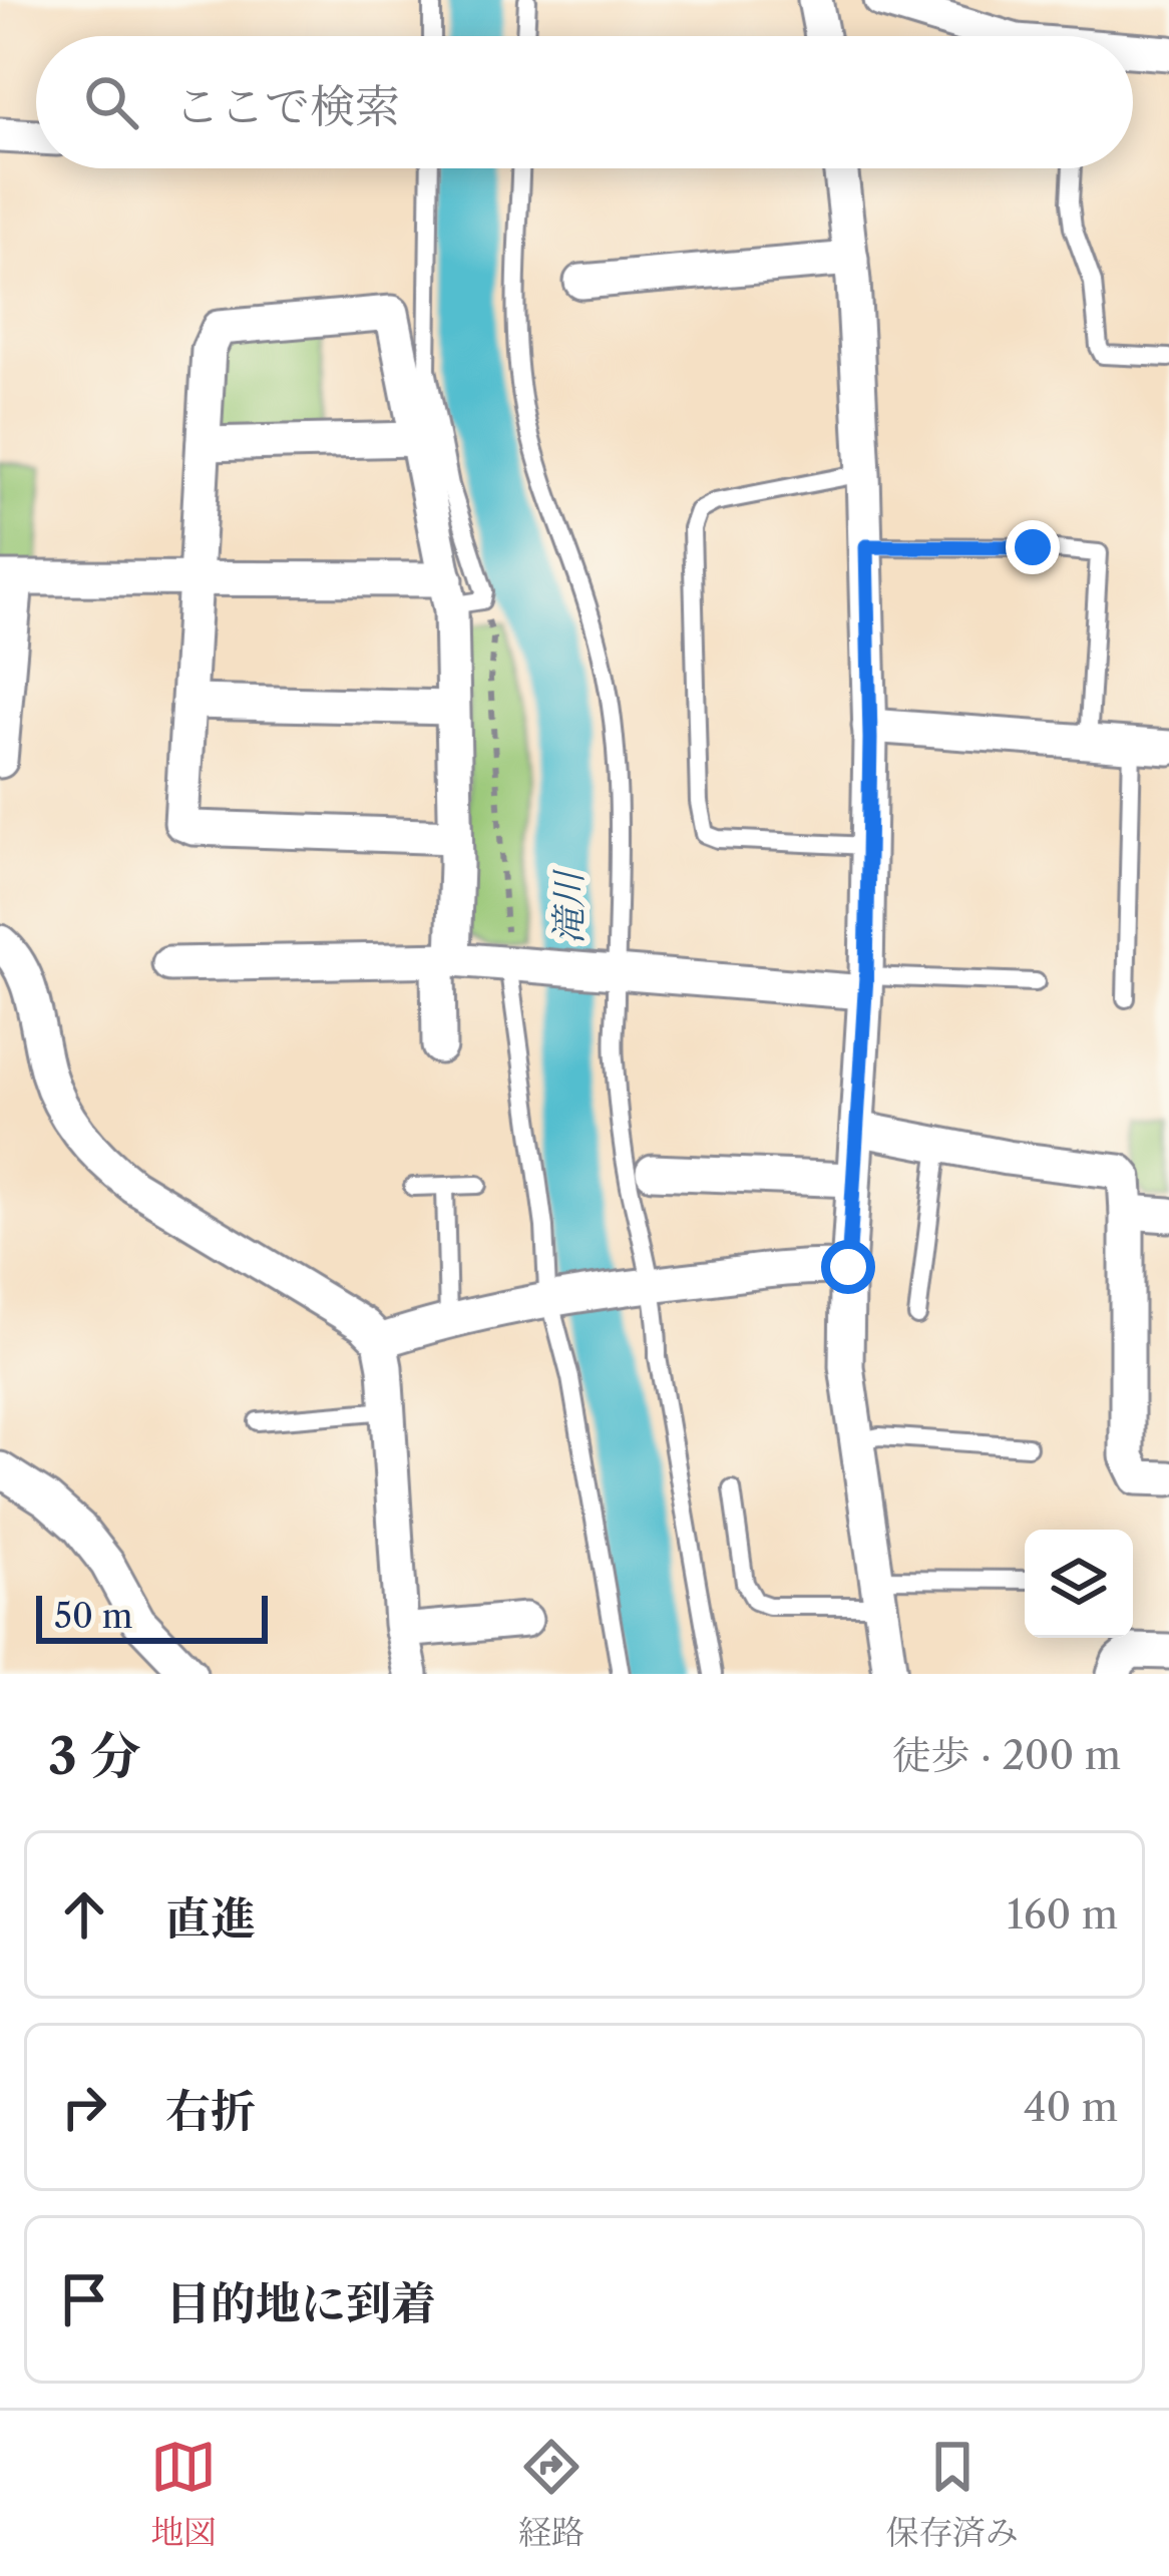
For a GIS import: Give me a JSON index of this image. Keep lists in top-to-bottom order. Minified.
{"water":["滝川"],"scale_bar":"50 m","page":{"search":"ここで検索","scale":"50 m","heading":["3 分","徒歩 · 200 m"],"list":[["直進","160 m"],["右折","40 m"],"目的地に到着"],"nav":["地図","経路","保存済み"]}}
